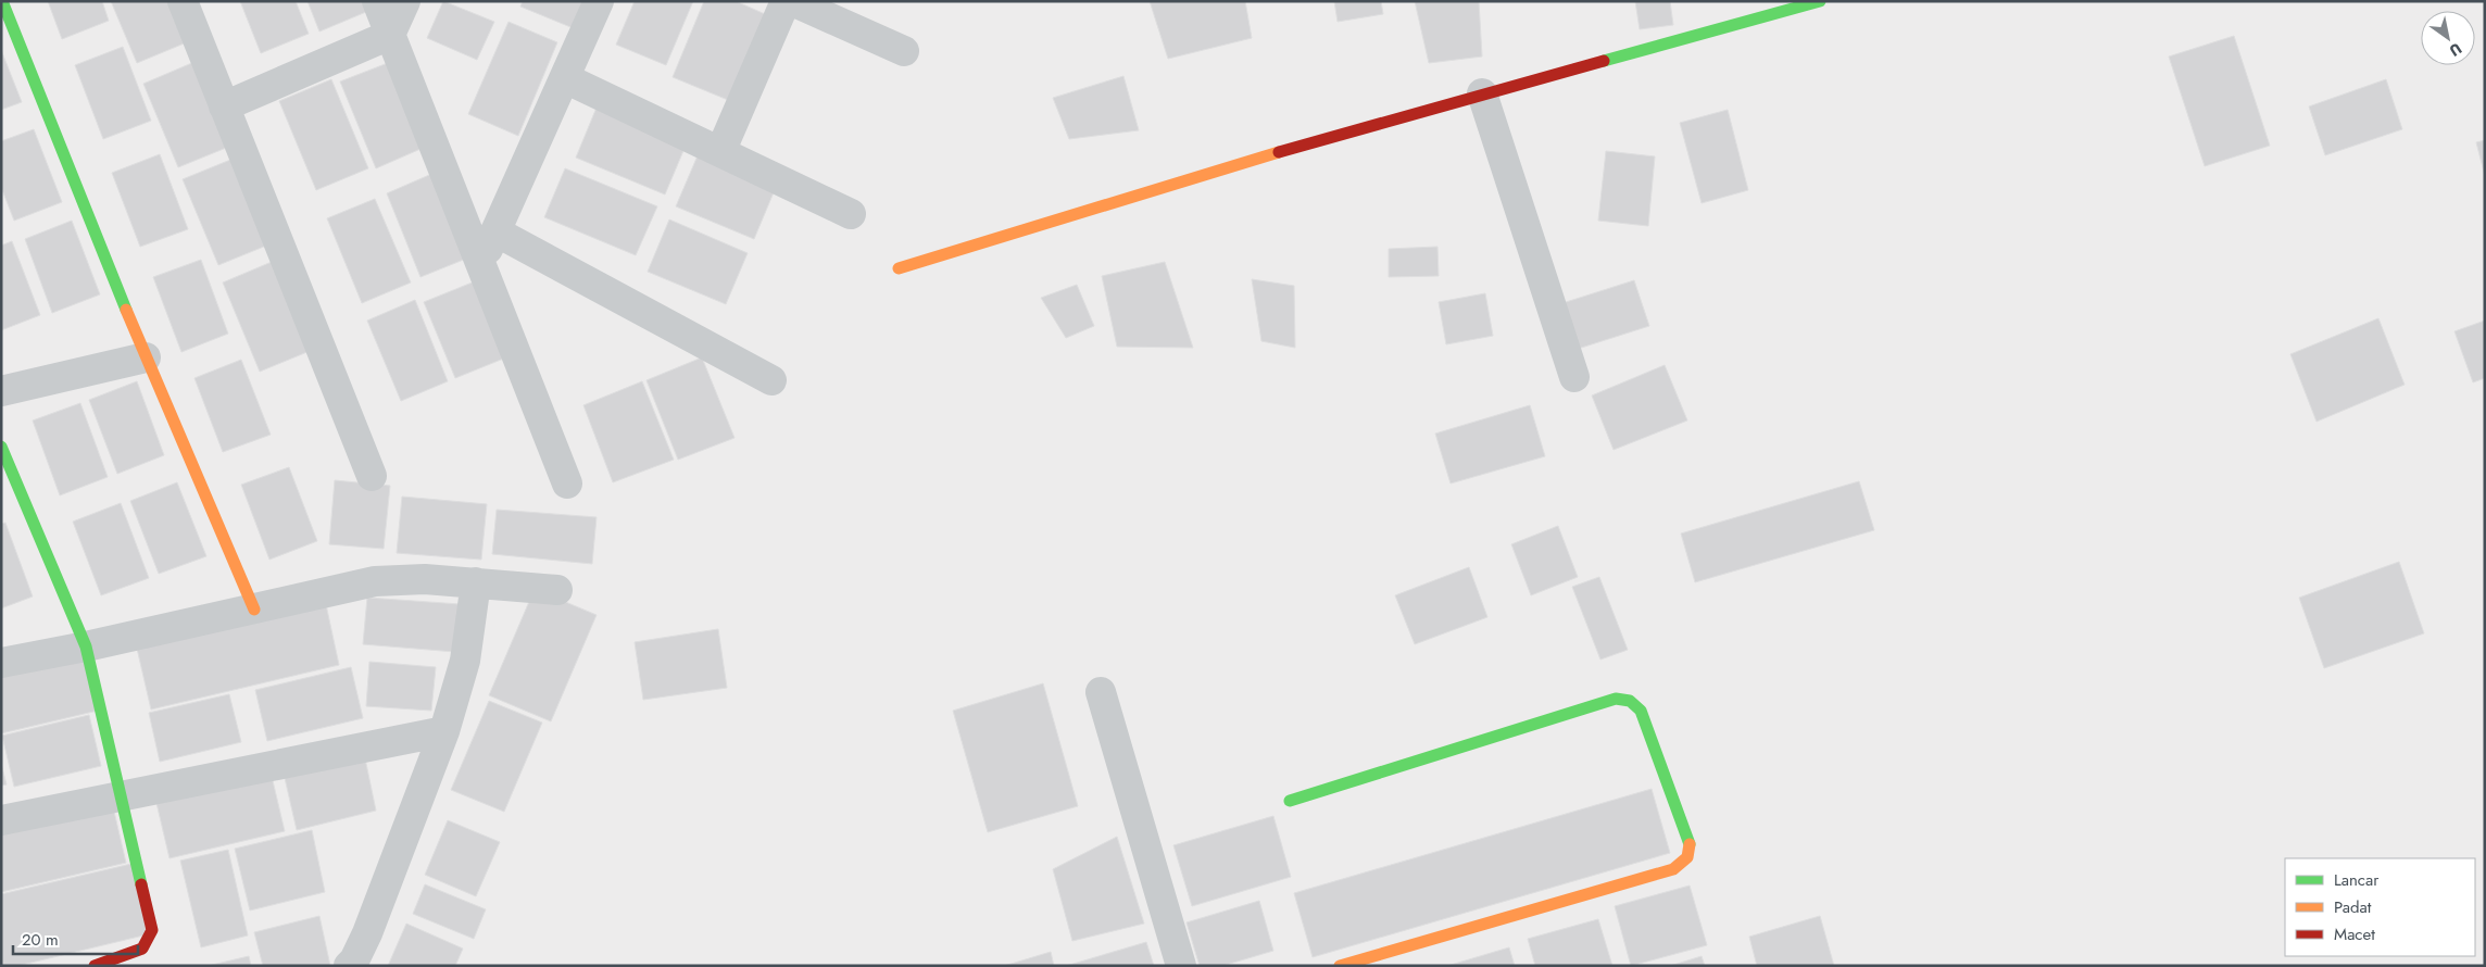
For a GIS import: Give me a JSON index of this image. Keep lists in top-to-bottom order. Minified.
{"legend":["Lancar","Padat","Macet"],"scale_bar":"20 m","north":"bottom right"}
